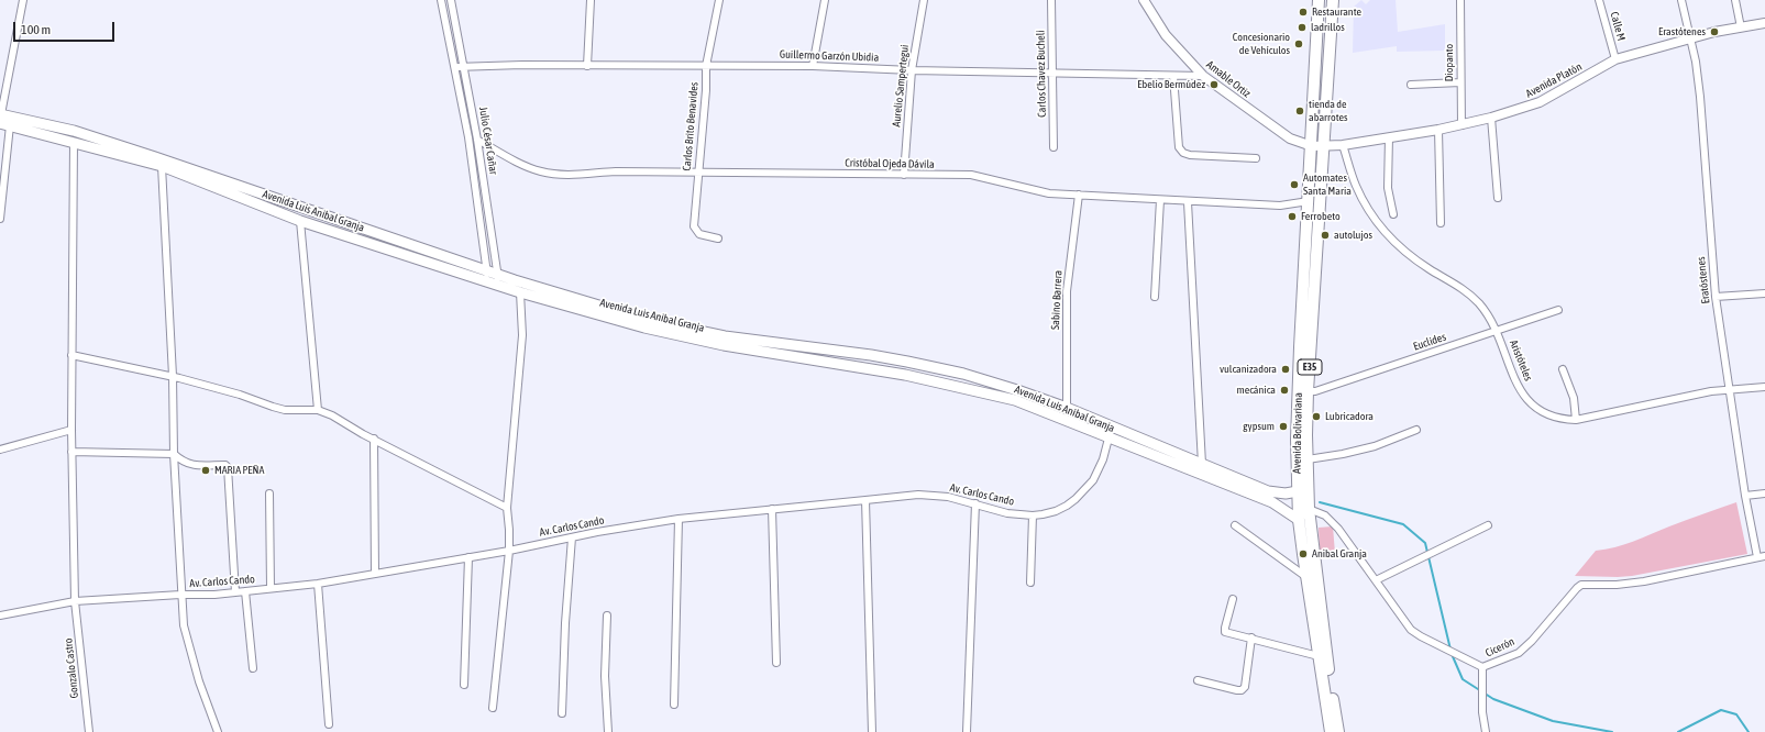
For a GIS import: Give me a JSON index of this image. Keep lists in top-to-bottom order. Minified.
{"streets":{"highway":["E35","Avenida Bolivariana"],"main road":["Avenida Luis Anibal Granja"],"street":["Calle M","Guillermo Garzón Ubidia","Diopanto","Carlos Chavez Bucheli","Amable Ortiz","Avenida Platón","Aurelio Sampertegui","Carlos Brito Benavides","Julio César Cañar","Cristóbal Ojeda Dávila","Eratóstenes","Sabino Barrera","Euclides","Aristóteles","Av. Carlos Cando","Cicerón","Gonzalo Castro"]},"crossings":[["Calle M","Avenida Platón"],["Guillermo Garzón Ubidia","Carlos Chavez Bucheli"],["Guillermo Garzón Ubidia","Amable Ortiz"],["Guillermo Garzón Ubidia","Aurelio Sampertegui"],["Guillermo Garzón Ubidia","Carlos Brito Benavides"],["Guillermo Garzón Ubidia","Julio César Cañar"],["Diopanto","Avenida Platón"],["Amable Ortiz","Avenida Platón"],["Amable Ortiz","Avenida Bolivariana"],["Avenida Platón","Eratóstenes"],["Avenida Platón","Aristóteles"],["Avenida Platón","Avenida Bolivariana"],["Aurelio Sampertegui","Cristóbal Ojeda Dávila"],["Carlos Brito Benavides","Cristóbal Ojeda Dávila"],["Julio César Cañar","Cristóbal Ojeda Dávila"],["Julio César Cañar","Avenida Luis Anibal Granja"],["Cristóbal Ojeda Dávila","Sabino Barrera"],["Cristóbal Ojeda Dávila","Avenida Bolivariana"],["Avenida Luis Anibal Granja","Sabino Barrera"],["Avenida Luis Anibal Granja","Avenida Bolivariana"],["Avenida Luis Anibal Granja","Av. Carlos Cando"],["Avenida Luis Anibal Granja","Gonzalo Castro"],["Eratóstenes","Aristóteles"],["Eratóstenes","Cicerón"],["Euclides","Aristóteles"],["Euclides","Avenida Bolivariana"],["Avenida Bolivariana","Cicerón"],["Av. Carlos Cando","Gonzalo Castro"]],"places":["Restaurante","ladrillos","Erastótenes","Concesionario de Vehículos","Ebelio Bermúdez","tienda de abarrotes","Automates Santa Maria","Ferrobeto","autolujos","vulcanizadora","mecánica","Lubricadora","gypsum","MARIA PEÑA","Anibal Granja"],"scale_bar":"100 m"}
